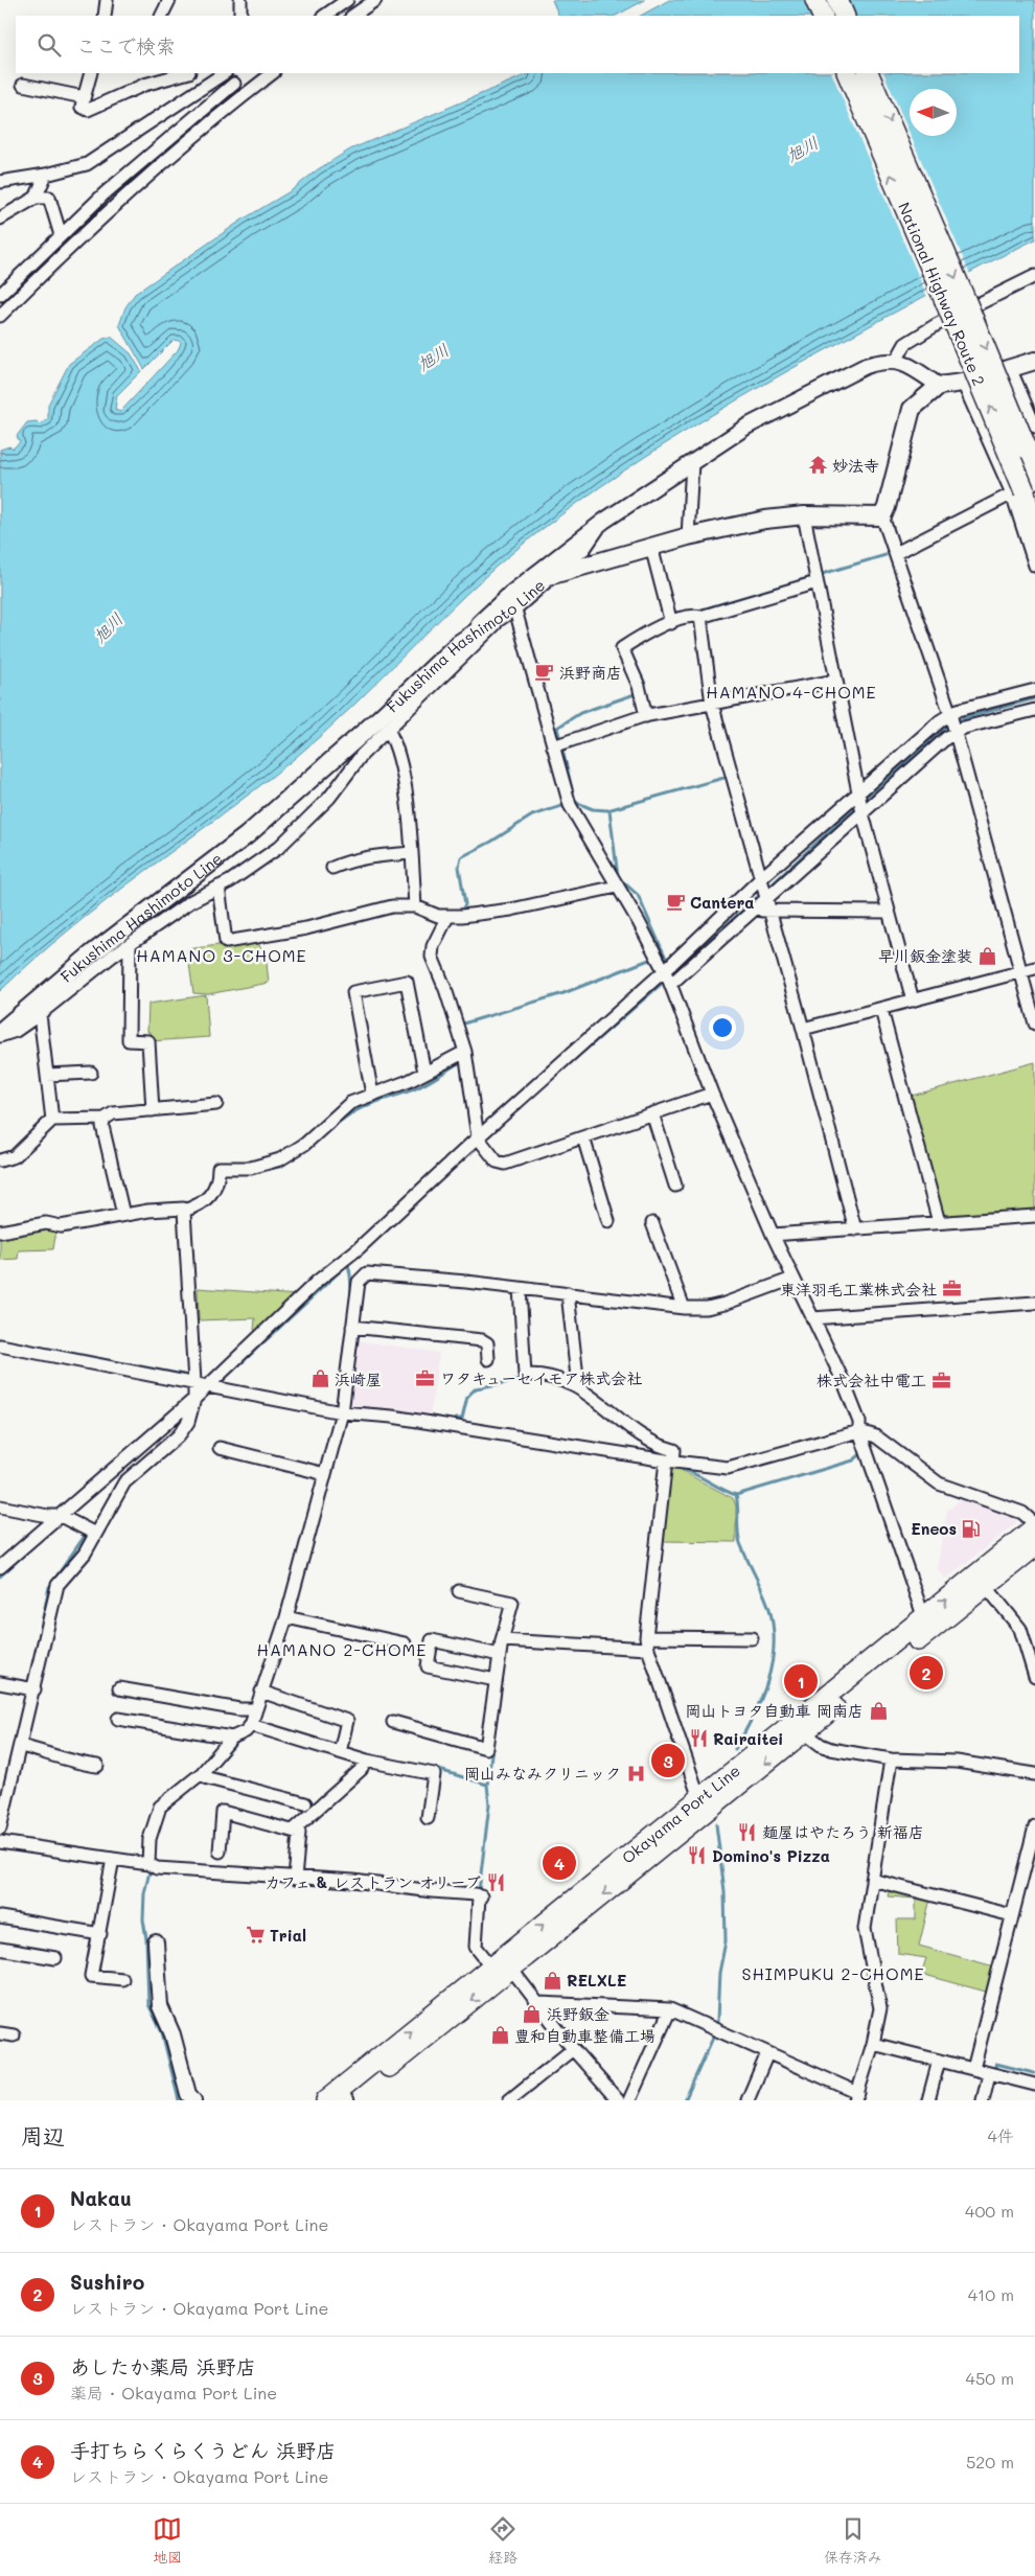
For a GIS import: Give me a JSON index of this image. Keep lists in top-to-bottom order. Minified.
{"streets":{"main road":["National Highway Route 2","Fukushima Hashimoto Line","Okayama Port Line"]},"districts":["HAMANO 4-CHOME","HAMANO 3-CHOME","HAMANO 2-CHOME","SHIMPUKU 2-CHOME"],"water":["旭川"],"places":{"temple":["妙法寺"],"cafe":["浜野商店","Cantera"],"shop":["早川鈑金塗装","浜崎屋","岡山トヨタ自動車 岡南店","RELXLE","浜野鈑金","豊和自動車整備工場"],"office":["東洋羽毛工業株式会社","ワタキューセイモア株式会社","株式会社中電工"],"fuel station":["Eneos"],"restaurant":["Rairaitei","麺屋はやたろう 新福店","Domino's Pizza","カフェ & レストラン オリーブ"],"hospital":["岡山みなみクリニック"],"supermarket":["Trial"]},"north":"left","page":{"search":"ここで検索","pins":["2","1","3","4"],"heading":["周辺","4件"],"list":[{"mark":"1","name":"Nakau","note":"レストラン · Okayama Port Line","value":"400 m"},{"mark":"2","name":"Sushiro","note":"レストラン · Okayama Port Line","value":"410 m"},{"mark":"3","name":"あしたか薬局 浜野店","note":"薬局 · Okayama Port Line","value":"450 m"},{"mark":"4","name":"手打ちらくらくうどん 浜野店","note":"レストラン · Okayama Port Line","value":"520 m"}],"nav":["地図","経路","保存済み"]}}
